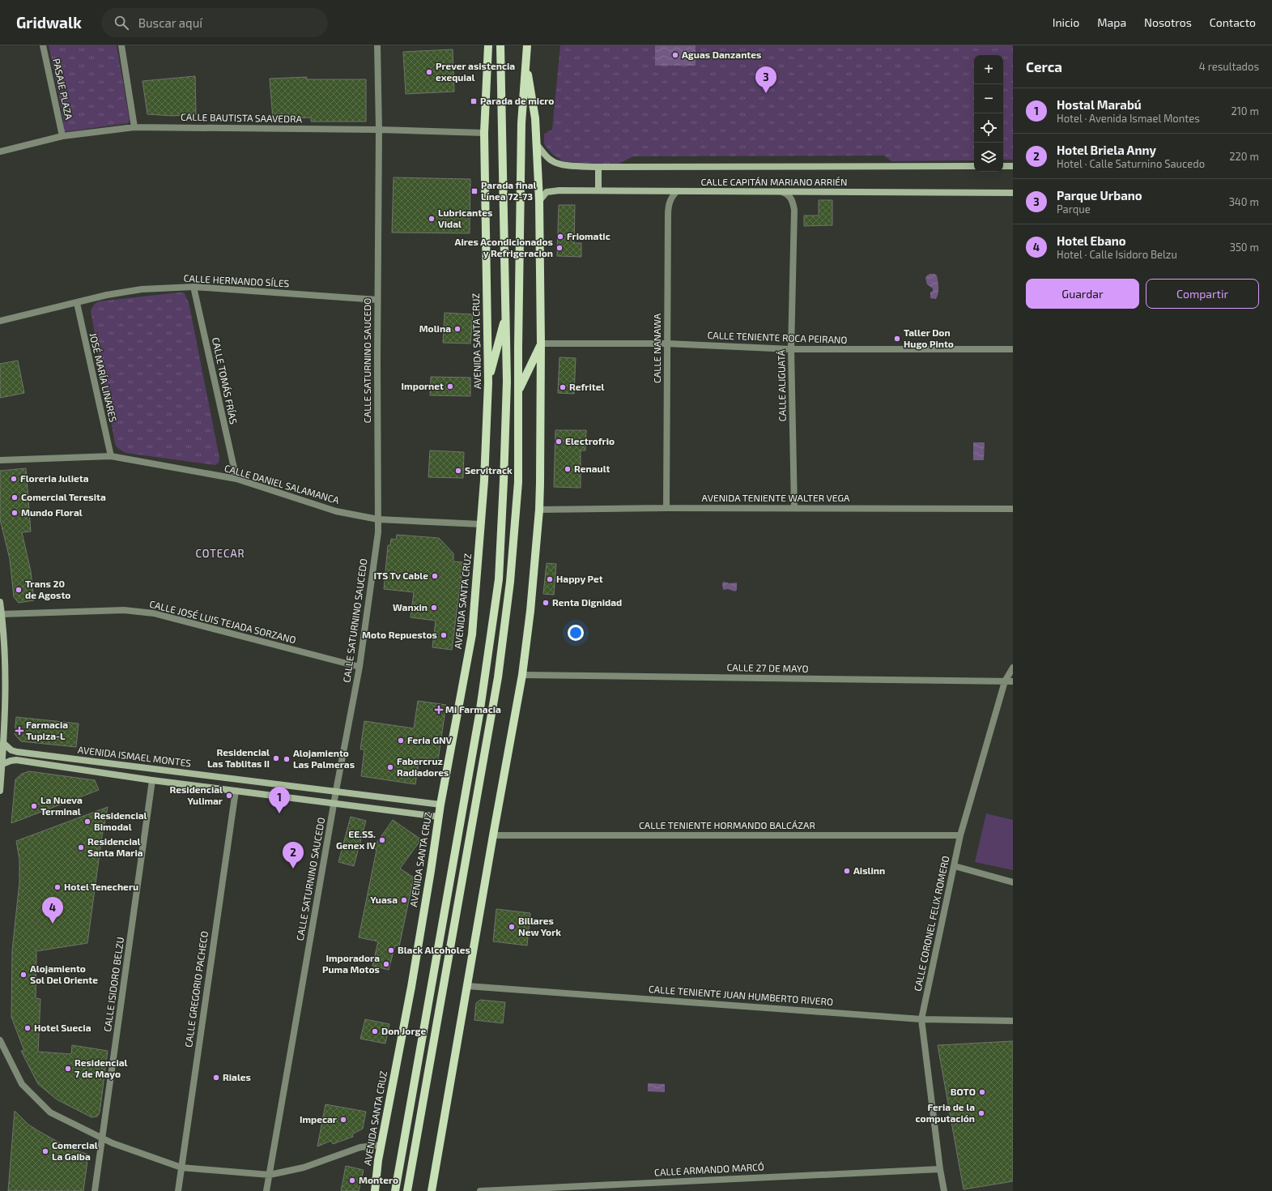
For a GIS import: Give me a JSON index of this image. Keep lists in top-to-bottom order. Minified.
{"streets":{"main road":["AVENIDA SANTA CRUZ"],"street":["PASAJE PLAZA","CALLE BAUTISTA SAAVEDRA","CALLE CAPITÁN MARIANO ARRIÉN","CALLE HERNANDO SÍLES","CALLE TENIENTE ROCA PEIRANO","CALLE NANAWA","CALLE SATURNINO SAUCEDO","JOSÉ MARÍA LINARES","CALLE TOMÁS FRÍAS","CALLE ALIGUATÁ","CALLE DANIEL SALAMANCA","AVENIDA TENIENTE WALTER VEGA","CALLE JOSÉ LUIS TEJADA SORZANO","CALLE 27 DE MAYO","AVENIDA ISMAEL MONTES","CALLE TENIENTE HORMANDO BALCÁZAR","CALLE CORONEL FELIX ROMERO","CALLE ISIDORO BELZU","CALLE GREGORIO PACHECO","CALLE TENIENTE JUAN HUMBERTO RIVERO","CALLE ARMANDO MARCÓ"]},"crossings":[["PASAJE PLAZA","CALLE BAUTISTA SAAVEDRA"],["CALLE BAUTISTA SAAVEDRA","AVENIDA SANTA CRUZ"],["CALLE BAUTISTA SAAVEDRA","CALLE SATURNINO SAUCEDO"],["CALLE CAPITÁN MARIANO ARRIÉN","CALLE NANAWA"],["CALLE CAPITÁN MARIANO ARRIÉN","CALLE ALIGUATÁ"],["CALLE HERNANDO SÍLES","CALLE SATURNINO SAUCEDO"],["CALLE HERNANDO SÍLES","JOSÉ MARÍA LINARES"],["CALLE HERNANDO SÍLES","CALLE TOMÁS FRÍAS"],["CALLE TENIENTE ROCA PEIRANO","CALLE NANAWA"],["CALLE TENIENTE ROCA PEIRANO","CALLE ALIGUATÁ"],["AVENIDA SANTA CRUZ","CALLE DANIEL SALAMANCA"],["AVENIDA SANTA CRUZ","AVENIDA ISMAEL MONTES"],["CALLE NANAWA","AVENIDA TENIENTE WALTER VEGA"],["CALLE SATURNINO SAUCEDO","CALLE DANIEL SALAMANCA"],["CALLE SATURNINO SAUCEDO","CALLE JOSÉ LUIS TEJADA SORZANO"],["CALLE SATURNINO SAUCEDO","AVENIDA ISMAEL MONTES"],["JOSÉ MARÍA LINARES","CALLE DANIEL SALAMANCA"],["CALLE TOMÁS FRÍAS","CALLE DANIEL SALAMANCA"],["CALLE ALIGUATÁ","AVENIDA TENIENTE WALTER VEGA"],["CALLE 27 DE MAYO","CALLE CORONEL FELIX ROMERO"],["AVENIDA ISMAEL MONTES","CALLE ISIDORO BELZU"],["AVENIDA ISMAEL MONTES","CALLE GREGORIO PACHECO"],["CALLE TENIENTE HORMANDO BALCÁZAR","CALLE CORONEL FELIX ROMERO"],["CALLE CORONEL FELIX ROMERO","CALLE TENIENTE JUAN HUMBERTO RIVERO"],["CALLE CORONEL FELIX ROMERO","CALLE ARMANDO MARCÓ"]],"districts":["COTECAR"],"places":{"other":["Aguas Danzantes","Prever asistencia exequial","Lubricantes Vidal","Friomatic","Aires Acondicionados y Refrigeracion","Molina","Taller Don Hugo Pinto","Impornet","Refritel","Electrofrio","Renault","Servitrack","Floreria Julieta","Comercial Teresita","Mundo Floral","ITS Tv Cable","Happy Pet","Trans 20 de Agosto","Renta Dignidad","Wanxin","Moto Repuestos","Feria GNV","Residencial Las Tablitas II","Alojamiento Las Palmeras","Fabercruz Radiadores","Residencial Yulimar","La Nueva Terminal","Residencial Bimodal","EE.SS. Genex IV","Residencial Santa Maria","Aislinn","Hotel Tenecheru","Yuasa","Billares New York","Black Alcoholes","Imporadora Puma Motos","Alojamiento Sol Del Oriente","Hotel Suecia","Don Jorge","Residencial 7 de Mayo","Riales","BOTO","Feria de la computación","Impecar","Comercial La Gaiba","Montero"],"transit":["Parada de micro","Parada final Línea 72-73"],"health":["Mi Farmacia","Farmacia Tupiza-L"]},"page":{"header":"Gridwalk","search":"Buscar aquí","nav":["Inicio","Mapa","Nosotros","Contacto"],"heading":["Cerca","4 resultados"],"map_buttons":["+","−"],"pins":["3","1","2","4"],"list":[{"mark":"1","name":"Hostal Marabú","note":"Hotel · Avenida Ismael Montes","value":"210 m"},{"mark":"2","name":"Hotel Briela Anny","note":"Hotel · Calle Saturnino Saucedo","value":"220 m"},{"mark":"3","name":"Parque Urbano","note":"Parque","value":"340 m"},{"mark":"4","name":"Hotel Ebano","note":"Hotel · Calle Isidoro Belzu","value":"350 m"}],"buttons":["Guardar","Compartir"]}}
